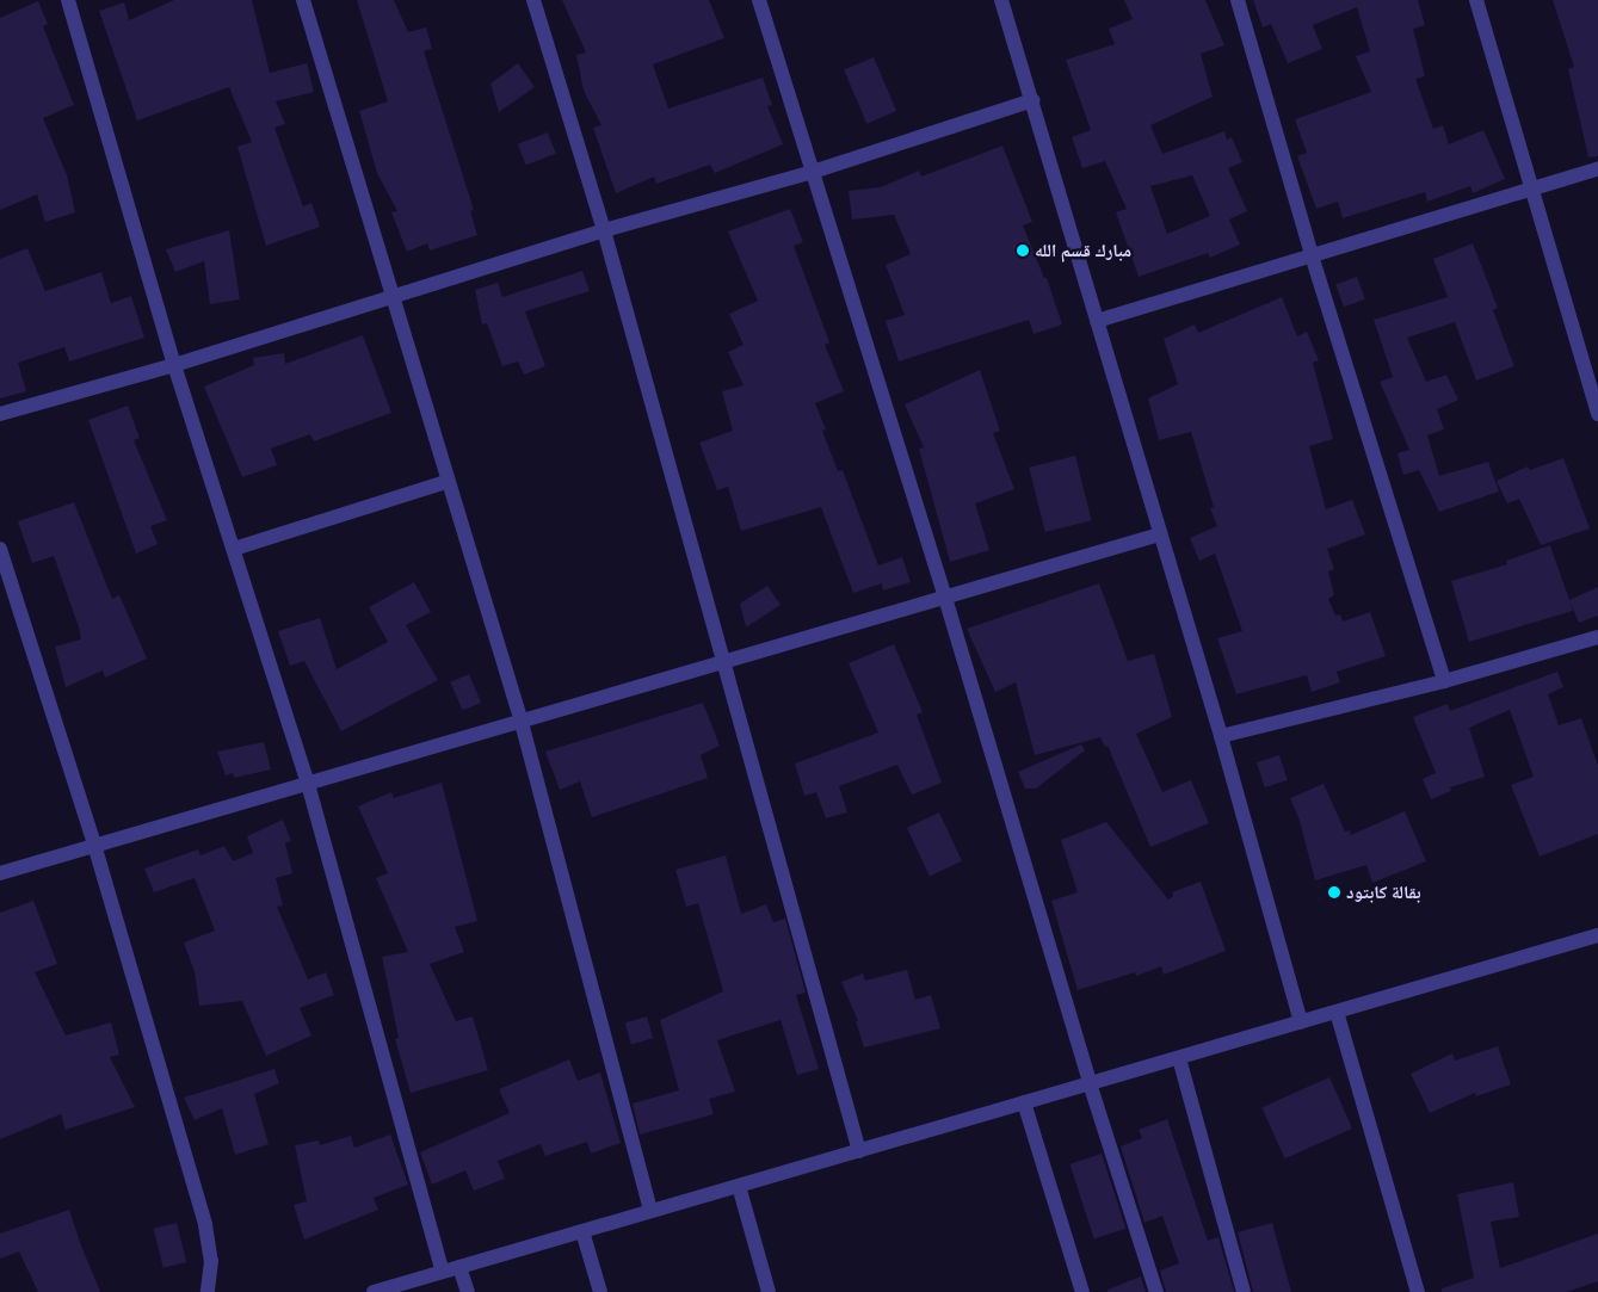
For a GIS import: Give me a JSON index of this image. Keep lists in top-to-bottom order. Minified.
{"places":["مبارك قسم الله","بقالة كابتود"]}
